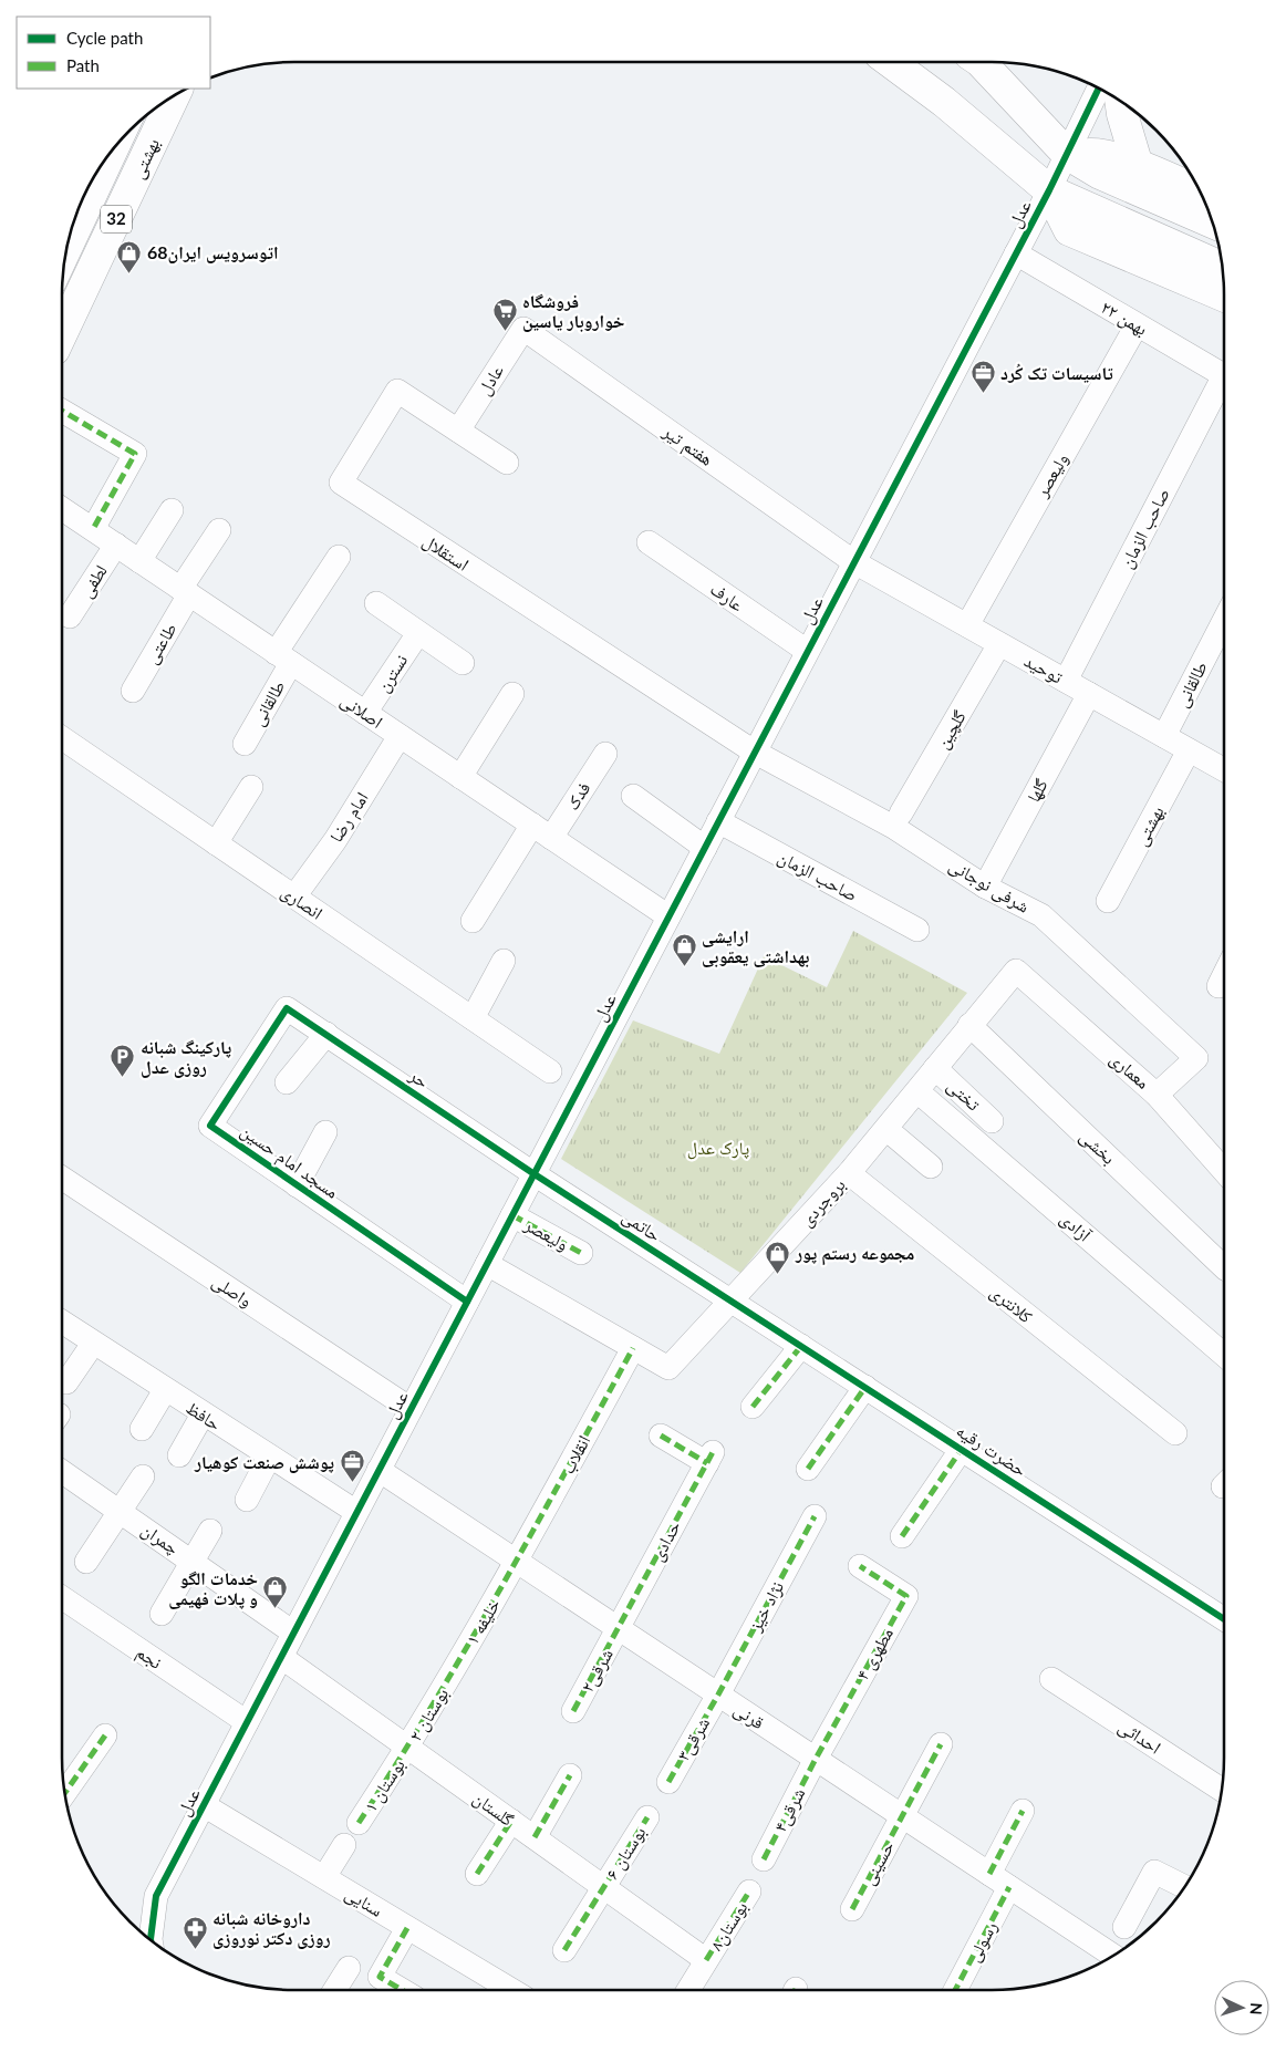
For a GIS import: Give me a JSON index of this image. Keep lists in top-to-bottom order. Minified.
{"streets":{"main road":["بهشتى","32"],"street":["عدل","۲۲ بهمن","عادل","هفتم تیر","ولیعصر","صاحب الزمان","استقلال","لطفی","عارف","طاعتی","توحید","نسترن","طالقانی","اصلانی","گلچین","گلها","فدک","امام رضا","بهشتی","شرفی نوجانی","انصاری","معماری","حر","تختی","بخشی","مسجد امام حسین","بروجردی","حاتمی","آزادی","واصلی","کلانتری","حافظ","حضرت رقیه","انقلاب","چمران","حدادی","نژاد خیز","خلیفه ۱","مطهری ۴","نجم","۲شرقی","بوستان ۲","قرنی","احداثی","۳شرقی","بوستان ۱","گلستان","۴شرقی","بوستان ۶","حسینی","سنایی","بوستان۸","رسولی"]},"crossings":[["عدل","۲۲ بهمن"],["عدل","هفتم تیر"],["عدل","ولیعصر"],["عدل","صاحب الزمان"],["عدل","استقلال"],["عدل","عارف"],["عدل","توحید"],["عدل","اصلانی"],["عدل","شرفی نوجانی"],["عدل","حر"],["عدل","مسجد امام حسین"],["عدل","بروجردی"],["عدل","حاتمی"],["عدل","واصلی"],["عدل","حافظ"],["عدل","چمران"],["عدل","نجم"],["عدل","قرنی"],["عدل","گلستان"],["عدل","سنایی"],["۲۲ بهمن","ولیعصر"],["عادل","هفتم تیر"],["عادل","استقلال"],["هفتم تیر","توحید"],["ولیعصر","توحید"],["صاحب الزمان","توحید"],["استقلال","شرفی نوجانی"],["لطفی","اصلانی"],["طاعتی","اصلانی"],["توحید","طالقانی"],["توحید","گلچین"],["توحید","گلها"],["توحید","بهشتی"],["نسترن","اصلانی"],["طالقانی","اصلانی"],["اصلانی","فدک"],["اصلانی","امام رضا"],["گلها","شرفی نوجانی"],["امام رضا","انصاری"],["شرفی نوجانی","معماری"],["معماری","بروجردی"],["حر","مسجد امام حسین"],["حر","حاتمی"],["تختی","بروجردی"],["بخشی","بروجردی"],["بروجردی","حاتمی"],["بروجردی","آزادی"],["بروجردی","کلانتری"],["بروجردی","حضرت رقیه"],["بروجردی","انقلاب"],["حاتمی","حضرت رقیه"],["انقلاب","خلیفه ۱"],["انقلاب","قرنی"],["حدادی","۲شرقی"],["حدادی","قرنی"],["نژاد خیز","قرنی"],["نژاد خیز","۳شرقی"],["خلیفه ۱","بوستان ۲"],["خلیفه ۱","قرنی"],["مطهری ۴","قرنی"],["مطهری ۴","۴شرقی"],["۲شرقی","قرنی"],["بوستان ۲","بوستان ۱"],["بوستان ۲","گلستان"],["قرنی","۳شرقی"],["قرنی","۴شرقی"],["قرنی","حسینی"],["قرنی","رسولی"],["بوستان ۱","گلستان"],["گلستان","بوستان ۶"],["گلستان","بوستان۸"]],"parks":["پارک عدل"],"places":{"shop":["اتوسرویس ایران68","ارایشی بهداشتی یعقوبی","مجموعه رستم پور","خدمات الگو و پلات فهیمی"],"supermarket":["فروشگاه خواروبار یاسین"],"office":["تاسیسات تک کُرد","پوشش صنعت کوهیار"],"parking":["پارکینگ شبانه روزی عدل"],"pharmacy":["داروخانه شبانه روزی دکتر نوروزی"]},"legend":["Cycle path","Path"],"north":"right"}
